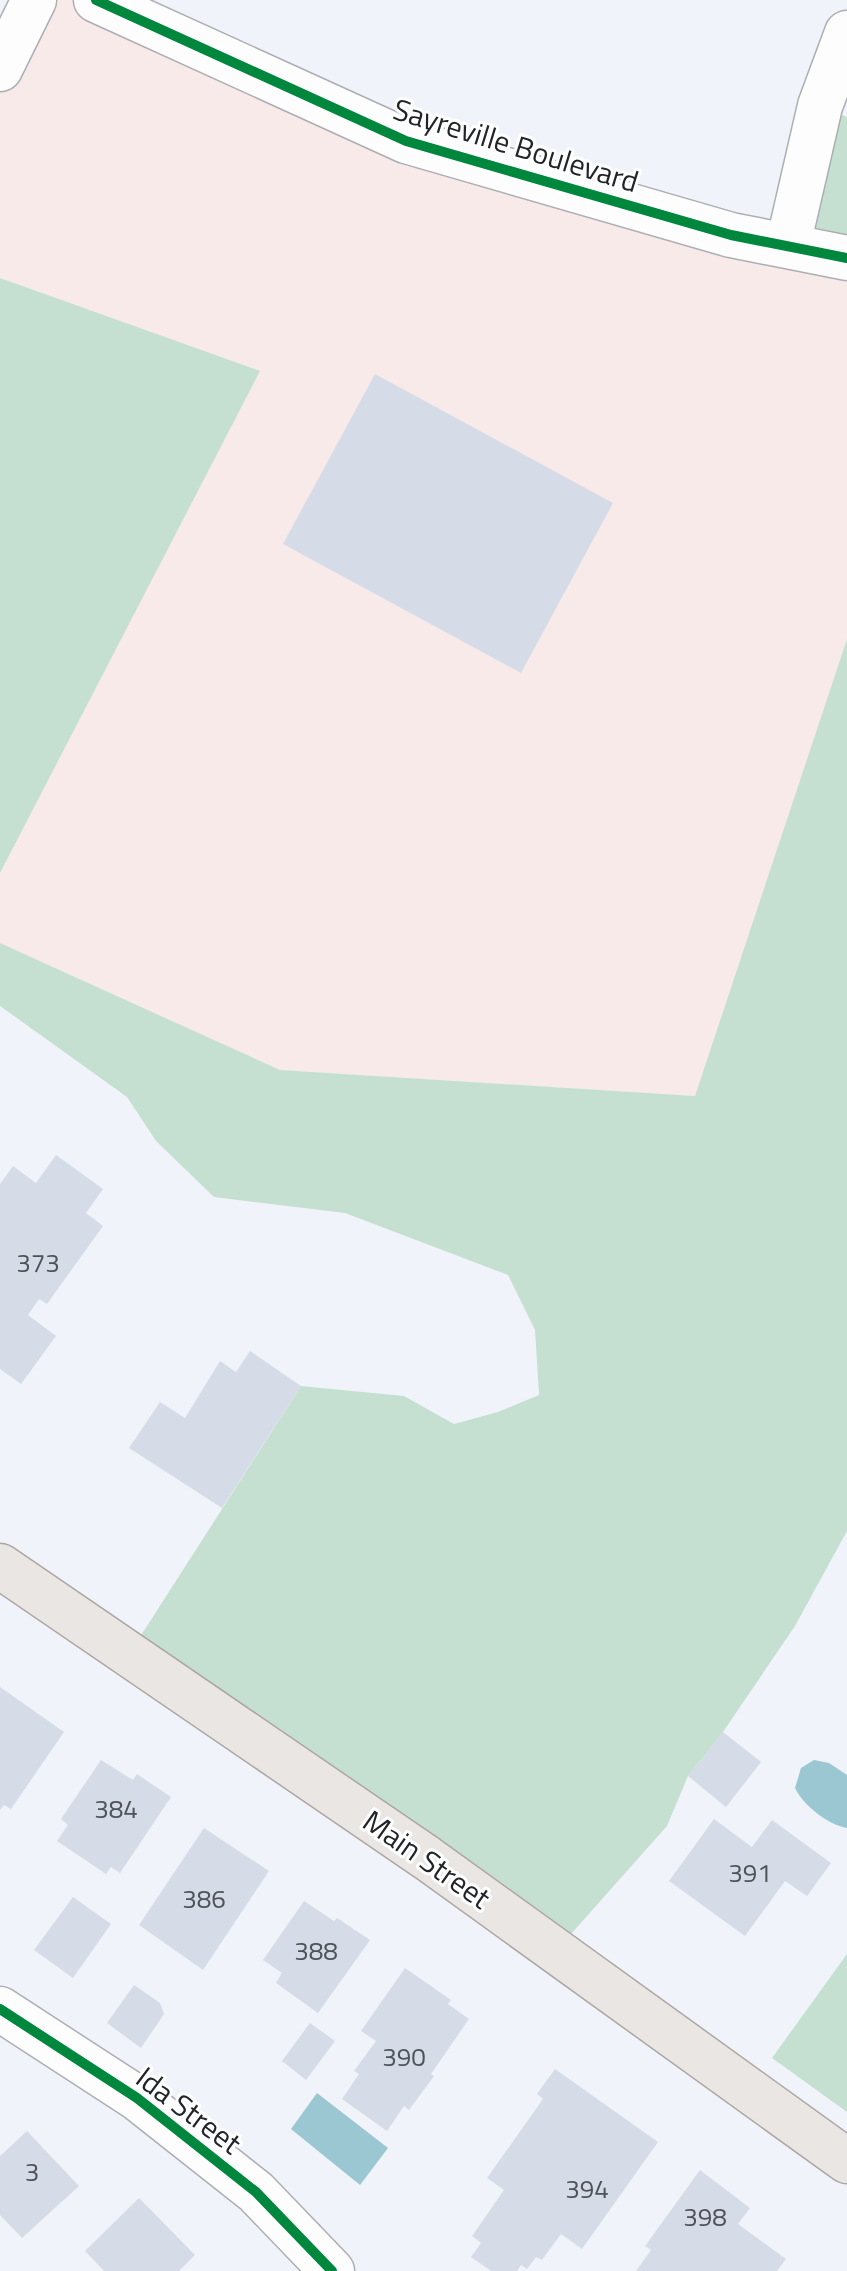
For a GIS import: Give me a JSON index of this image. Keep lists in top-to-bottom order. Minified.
{"streets":{"main road":["Main Street"],"street":["Sayreville Boulevard","Ida Street"]},"house_numbers":["373","384","391","386","388","390","3","394","398"]}
